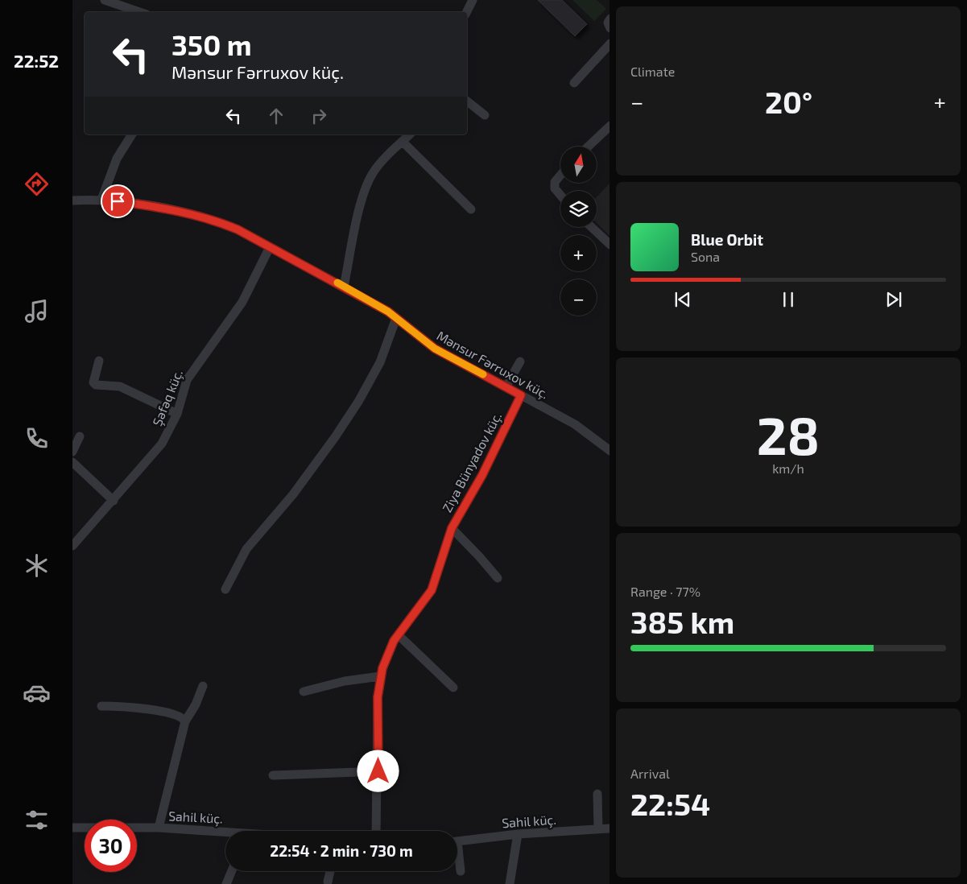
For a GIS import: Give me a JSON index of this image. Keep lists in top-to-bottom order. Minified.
{"streets":{"street":["Mənsur Fərruxov küç.","Şəfəq küç.","Ziya Bünyadov küç.","Sahil küç."]},"crossings":[["Mənsur Fərruxov küç.","Şəfəq küç."],["Mənsur Fərruxov küç.","Ziya Bünyadov küç."]],"north":"top","page":{"tabs":"22:52","tile":["Climate",["28","km/h"],["Range · 77%","385 km"],["Arrival","22:54"]],"turn":["350 m","Mənsur Fərruxov küç."],"heat":["−","20°","+"],"map_buttons":["+","−"],"song":["Blue Orbit","Sona"],"limit":"30","trip":"22:54 · 2 min · 730 m"}}
